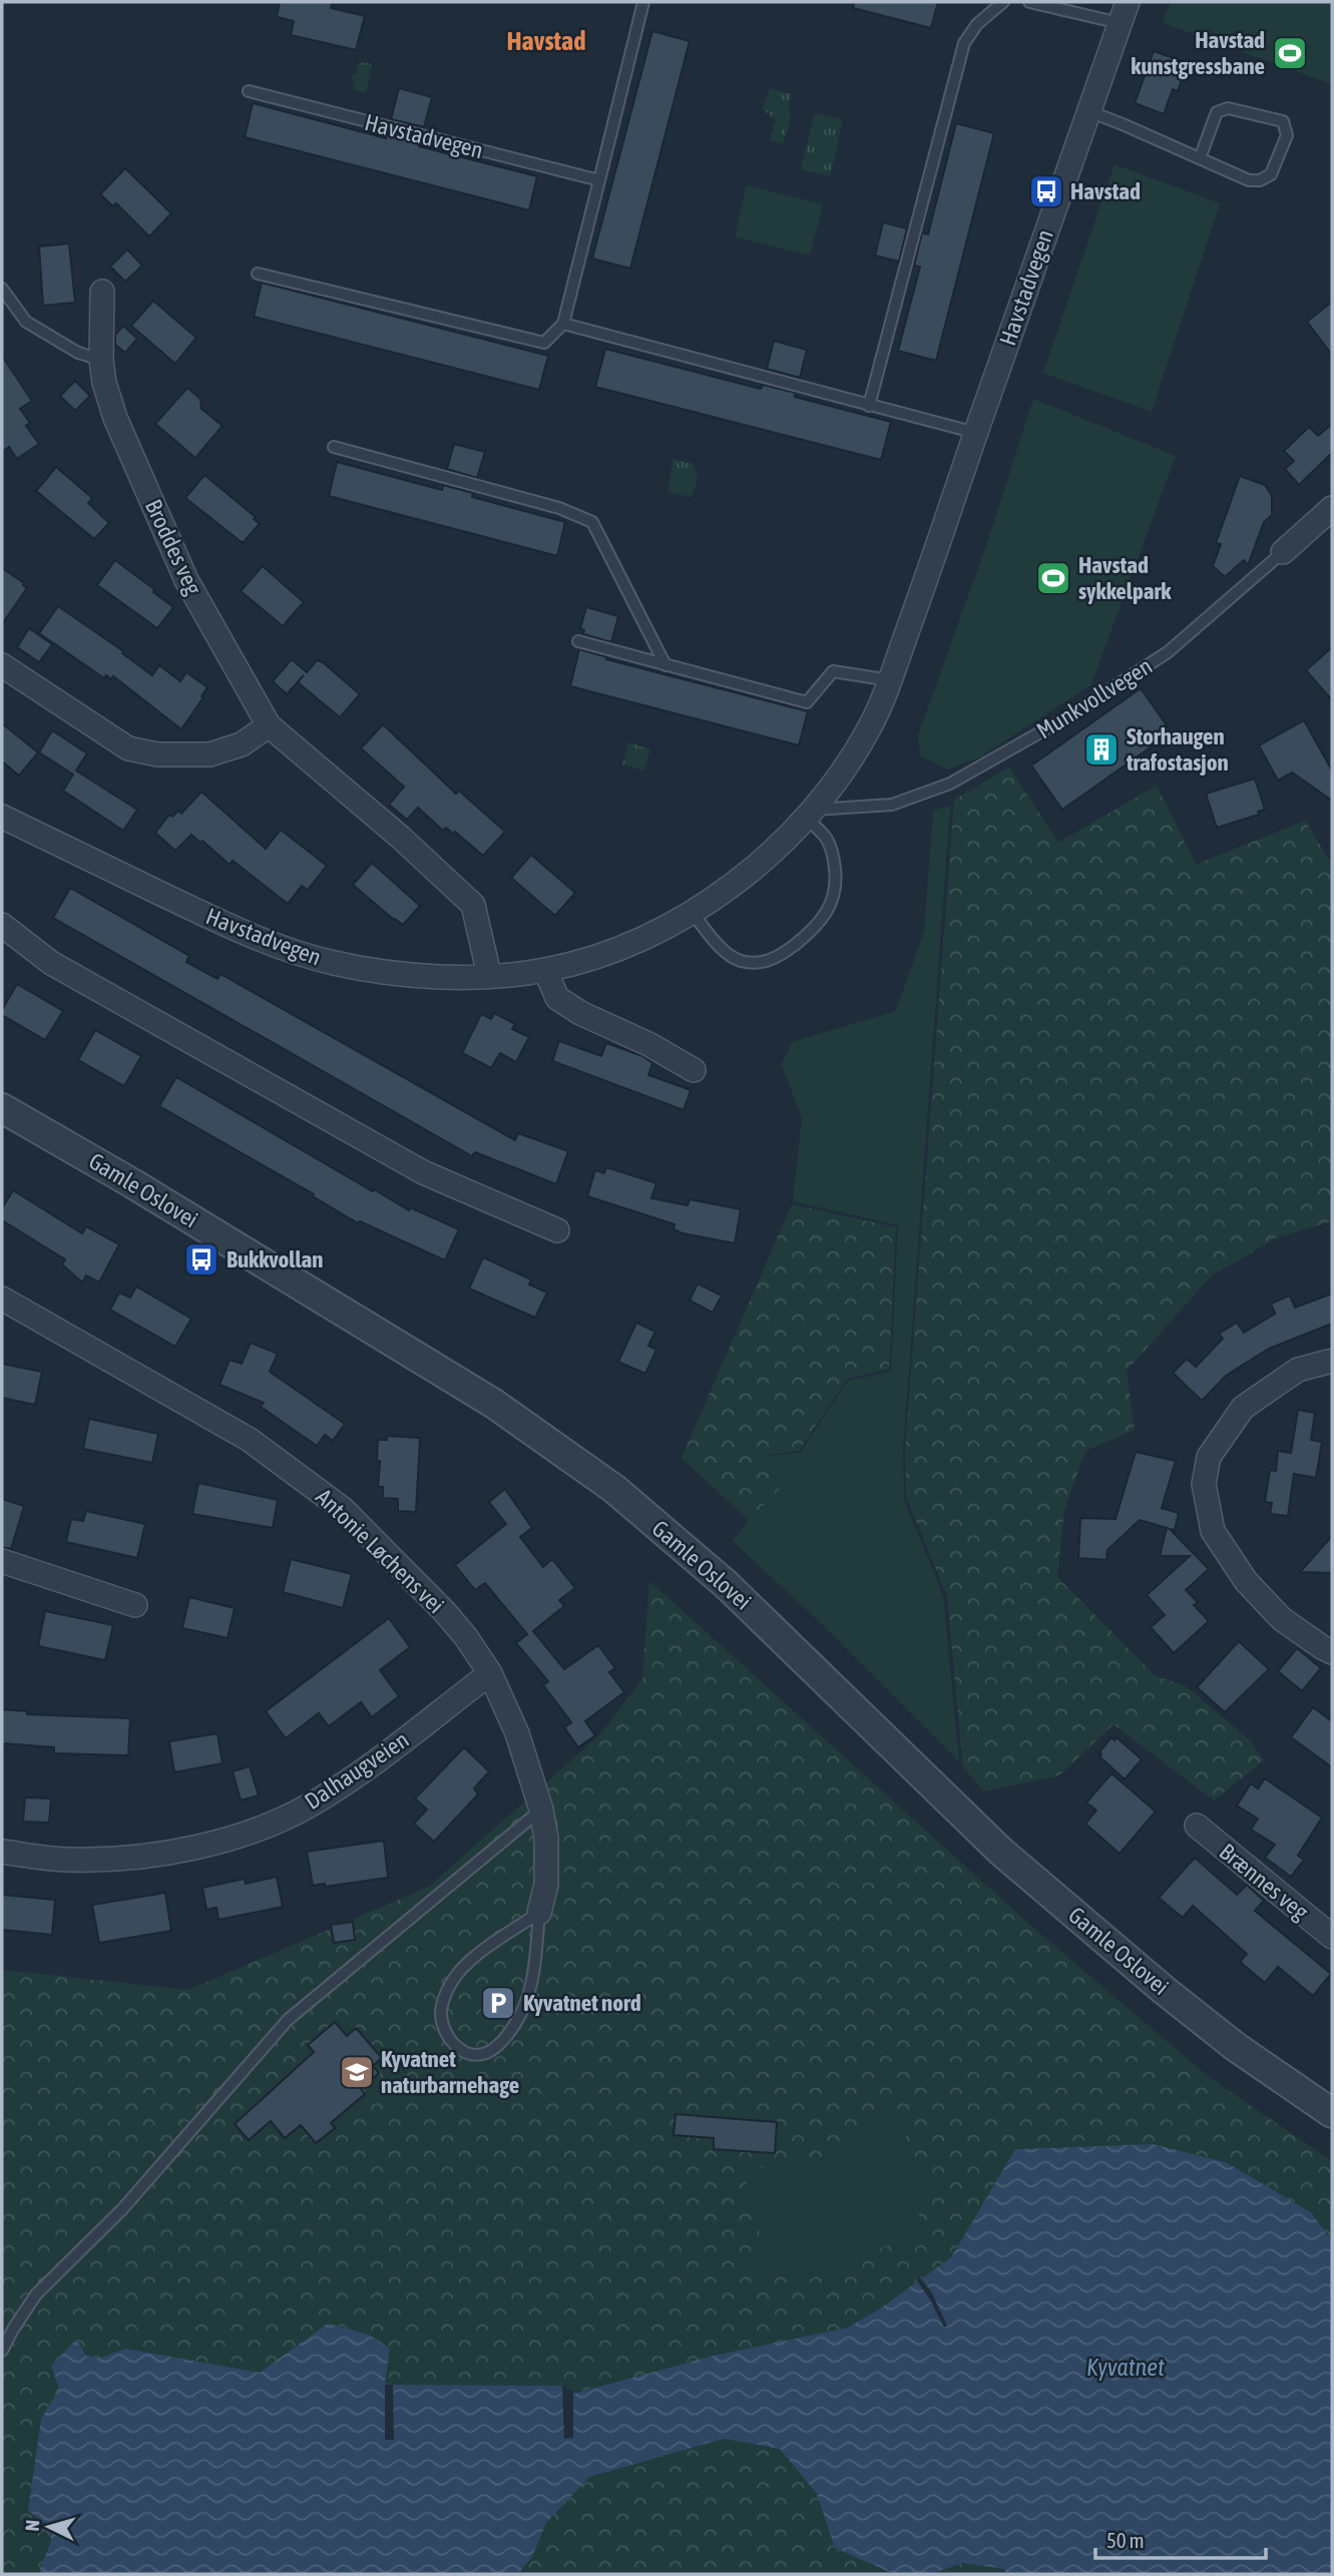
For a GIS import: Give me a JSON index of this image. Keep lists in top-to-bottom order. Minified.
{"streets":{"street":["Havstadvegen","Broddes veg","Munkvollvegen","Gamle Oslovei","Antonie Løchens vei","Dalhaugveien","Brænnes veg"]},"crossings":[["Havstadvegen","Broddes veg"],["Havstadvegen","Munkvollvegen"],["Antonie Løchens vei","Dalhaugveien"]],"districts":["Havstad"],"water":["Kyvatnet"],"places":{"sports":["Havstad kunstgressbane","Havstad sykkelpark"],"bus stop":["Havstad","Bukkvollan"],"building":["Storhaugen trafostasjon"],"parking":["Kyvatnet nord"],"school or university":["Kyvatnet naturbarnehage"]},"scale_bar":"50 m","north":"left"}
